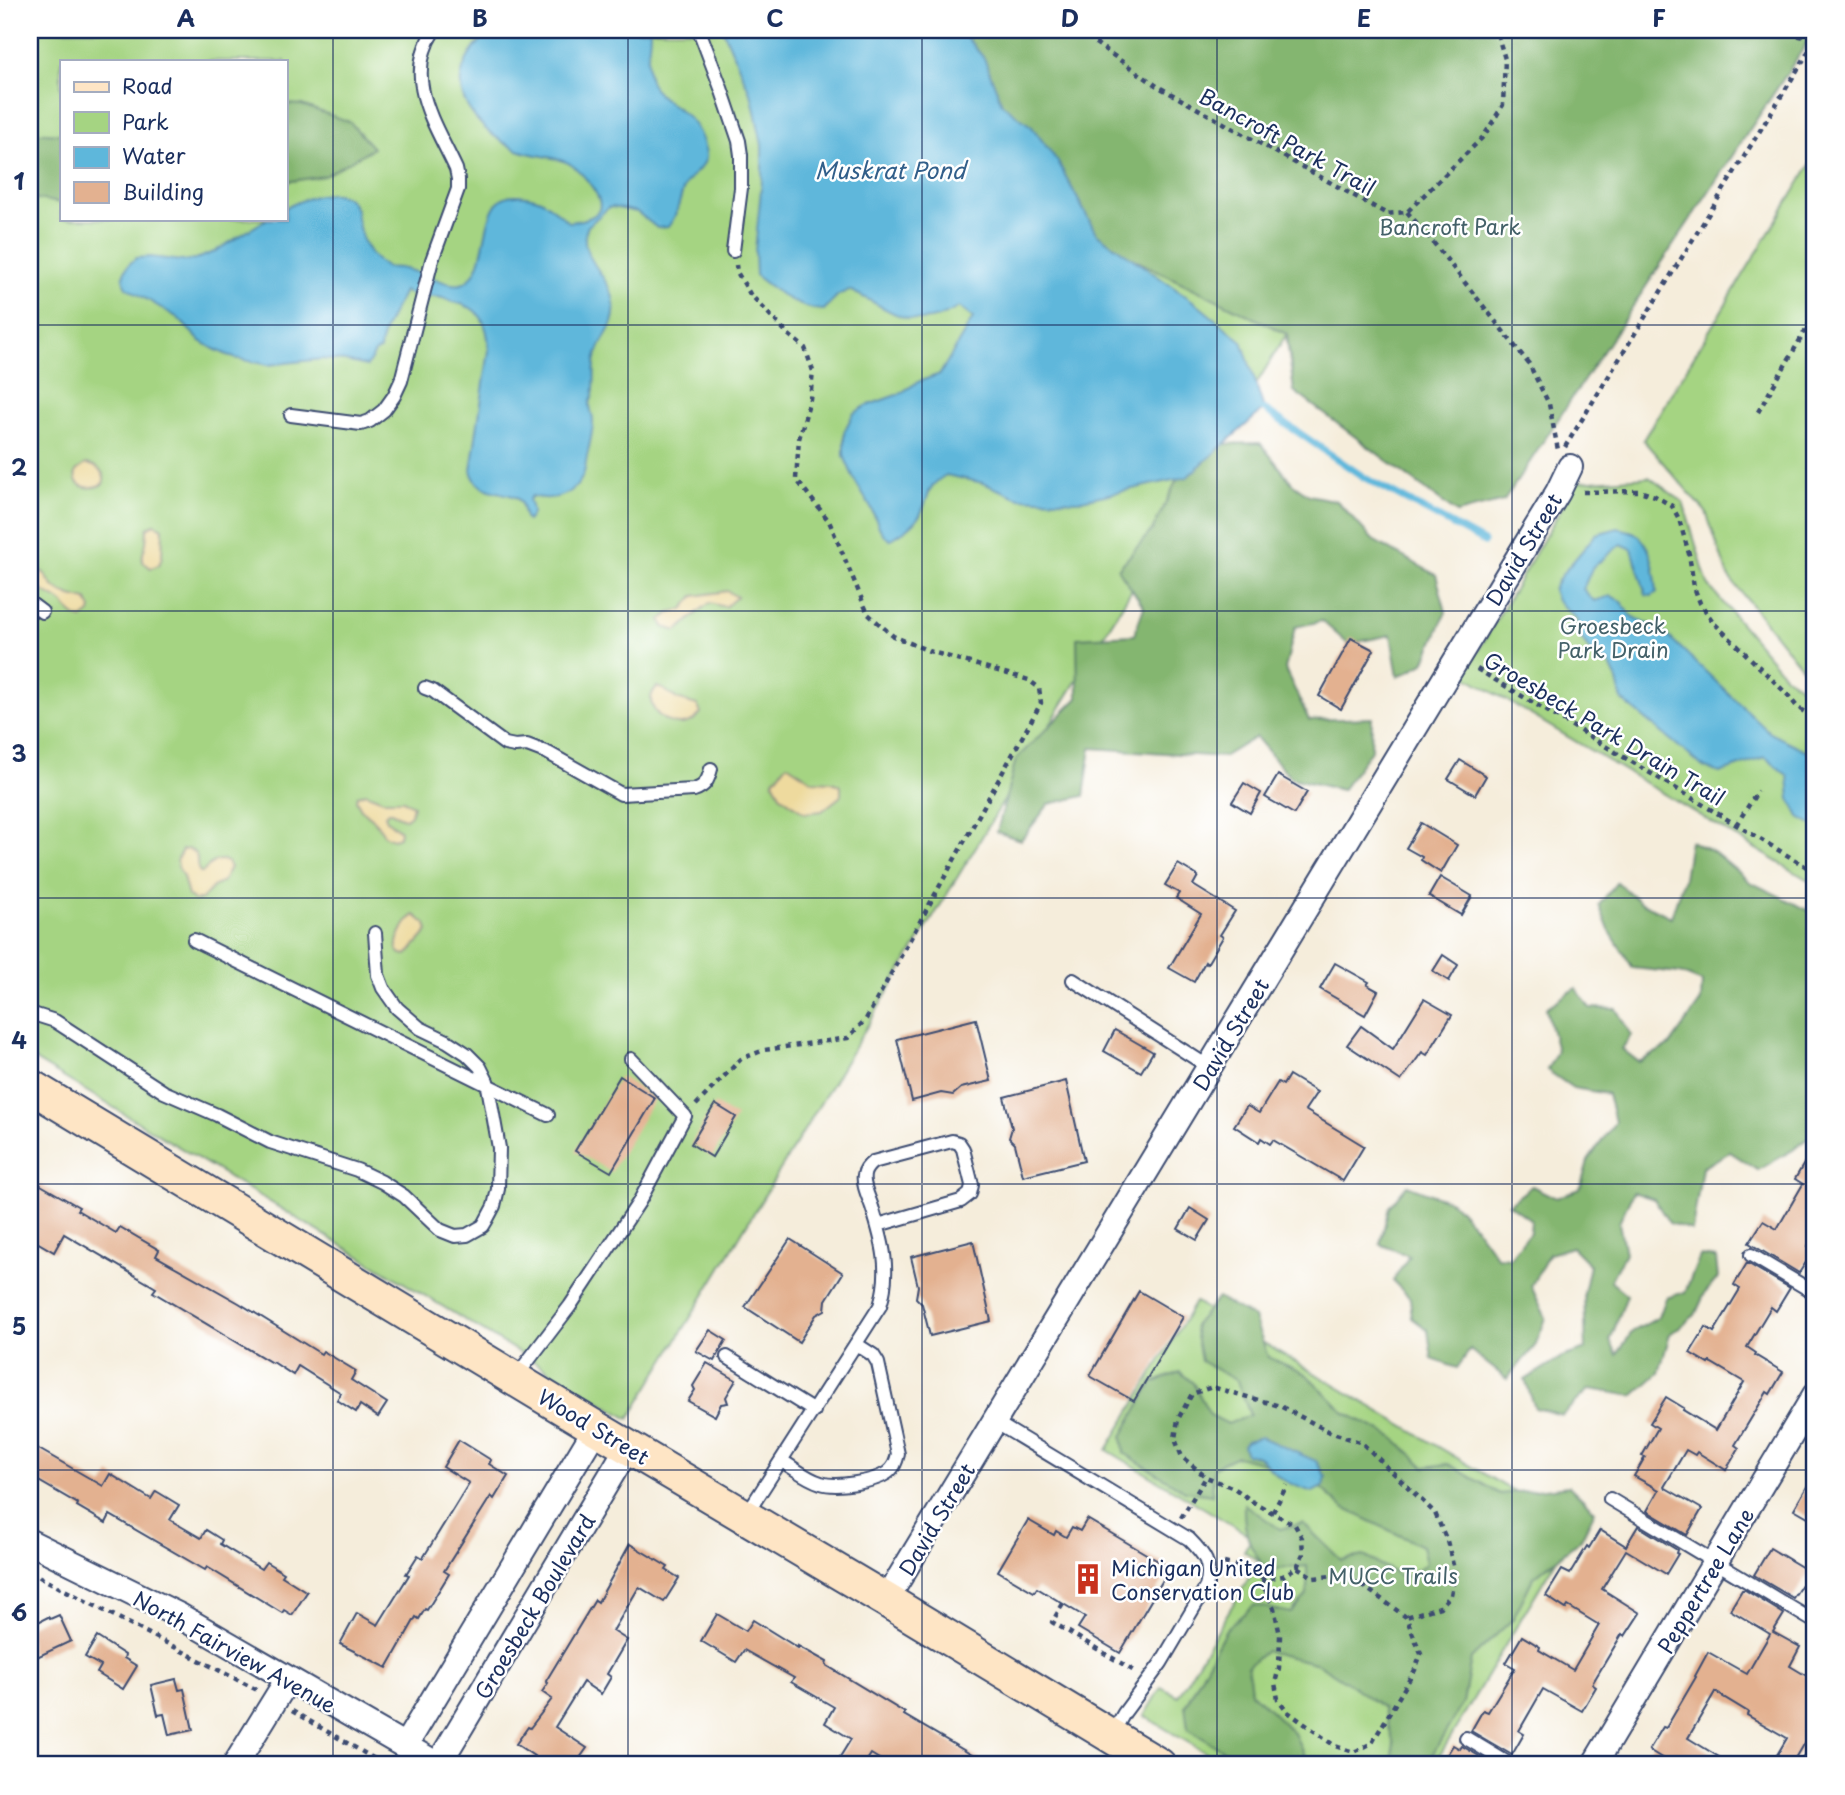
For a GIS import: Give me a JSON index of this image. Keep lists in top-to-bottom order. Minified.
{"streets":{"street":["David Street","Wood Street","Peppertree Lane","Groesbeck Boulevard","North Fairview Avenue"],"path":["Bancroft Park Trail","Groesbeck Park Drain Trail"]},"crossings":[["David Street","Groesbeck Park Drain Trail"],["David Street","Wood Street"],["Wood Street","Groesbeck Boulevard"],["Groesbeck Boulevard","North Fairview Avenue"]],"water":["Muskrat Pond"],"parks":["Bancroft Park","Groesbeck Park Drain","MUCC Trails"],"places":{"building":["Michigan United Conservation Club"]},"legend":["Road","Park","Water","Building"],"grid":{"columns":["A","B","C","D","E","F"],"rows":["1","2","3","4","5","6"]}}
